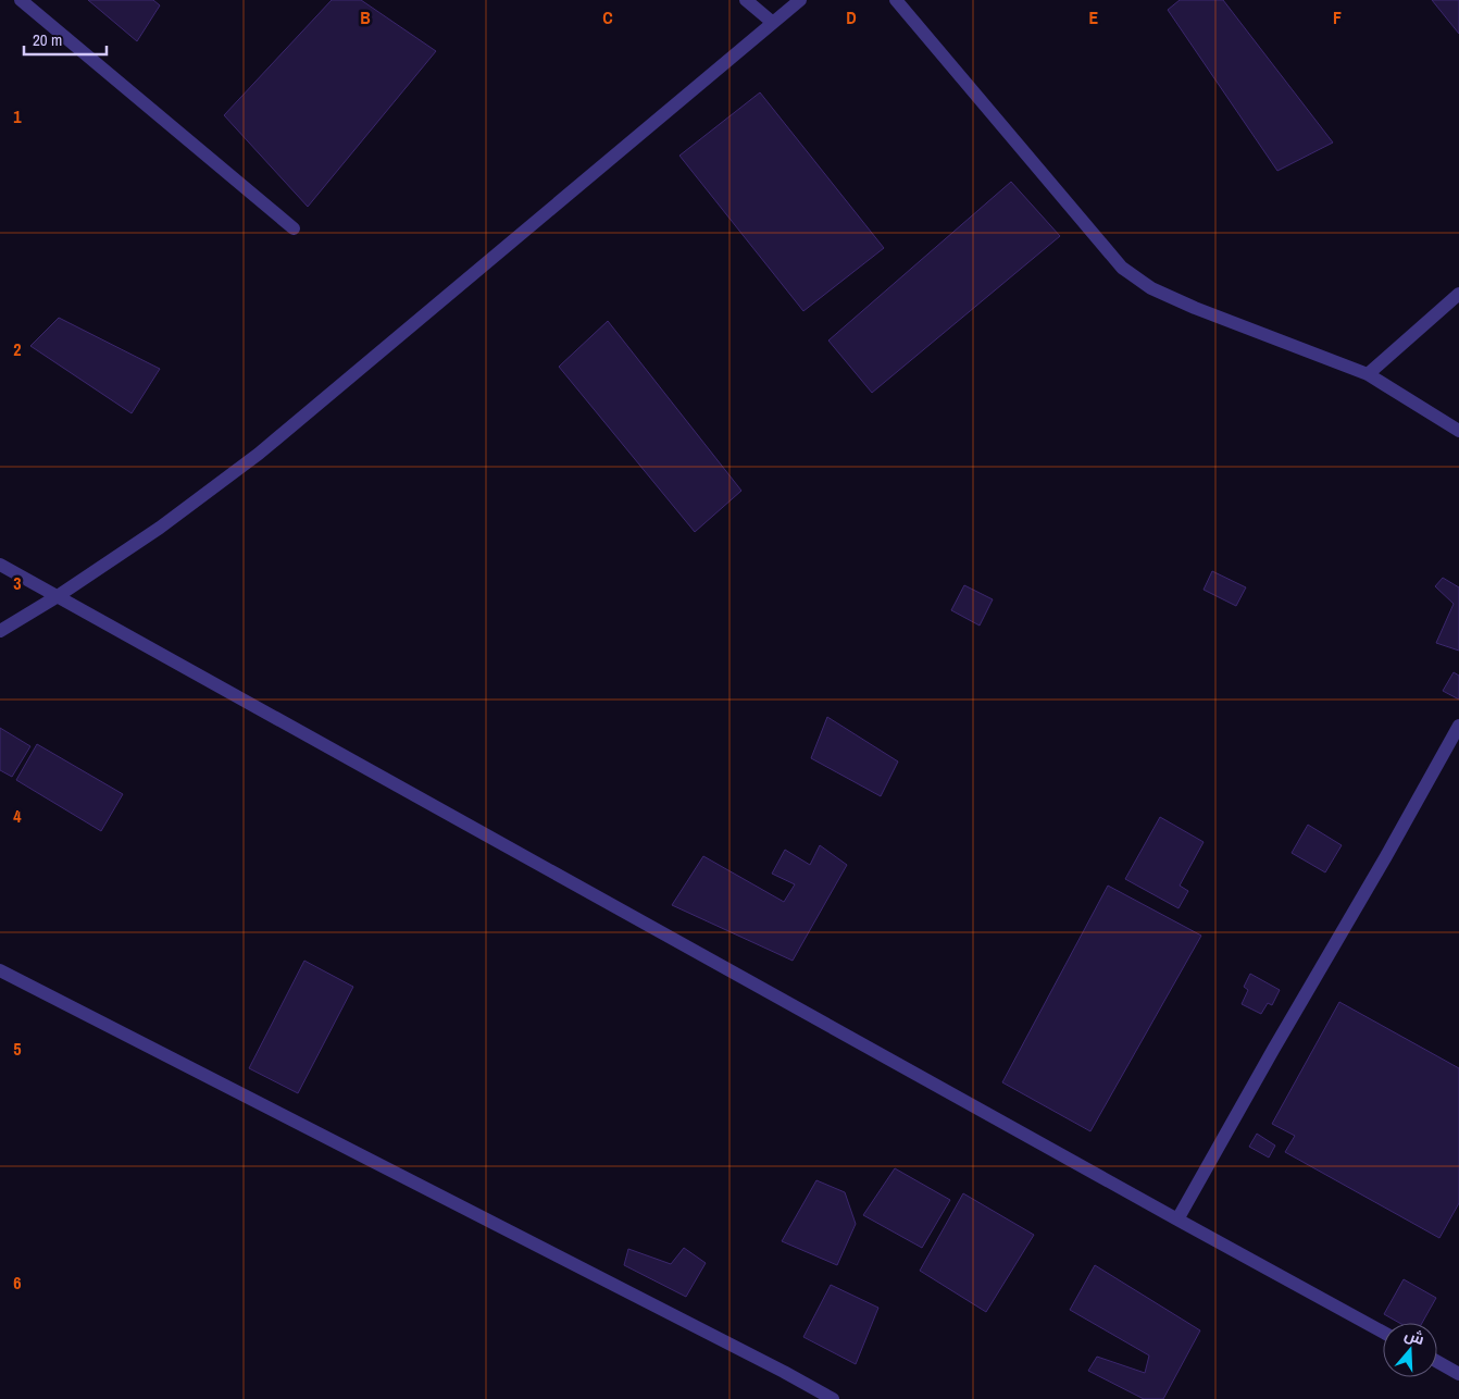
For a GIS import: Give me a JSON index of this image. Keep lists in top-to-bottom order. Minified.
{"scale_bar":"20 m","north":"top","grid":{"columns":["B","C","D","E","F"],"rows":["1","2","3","4","5","6"]}}
